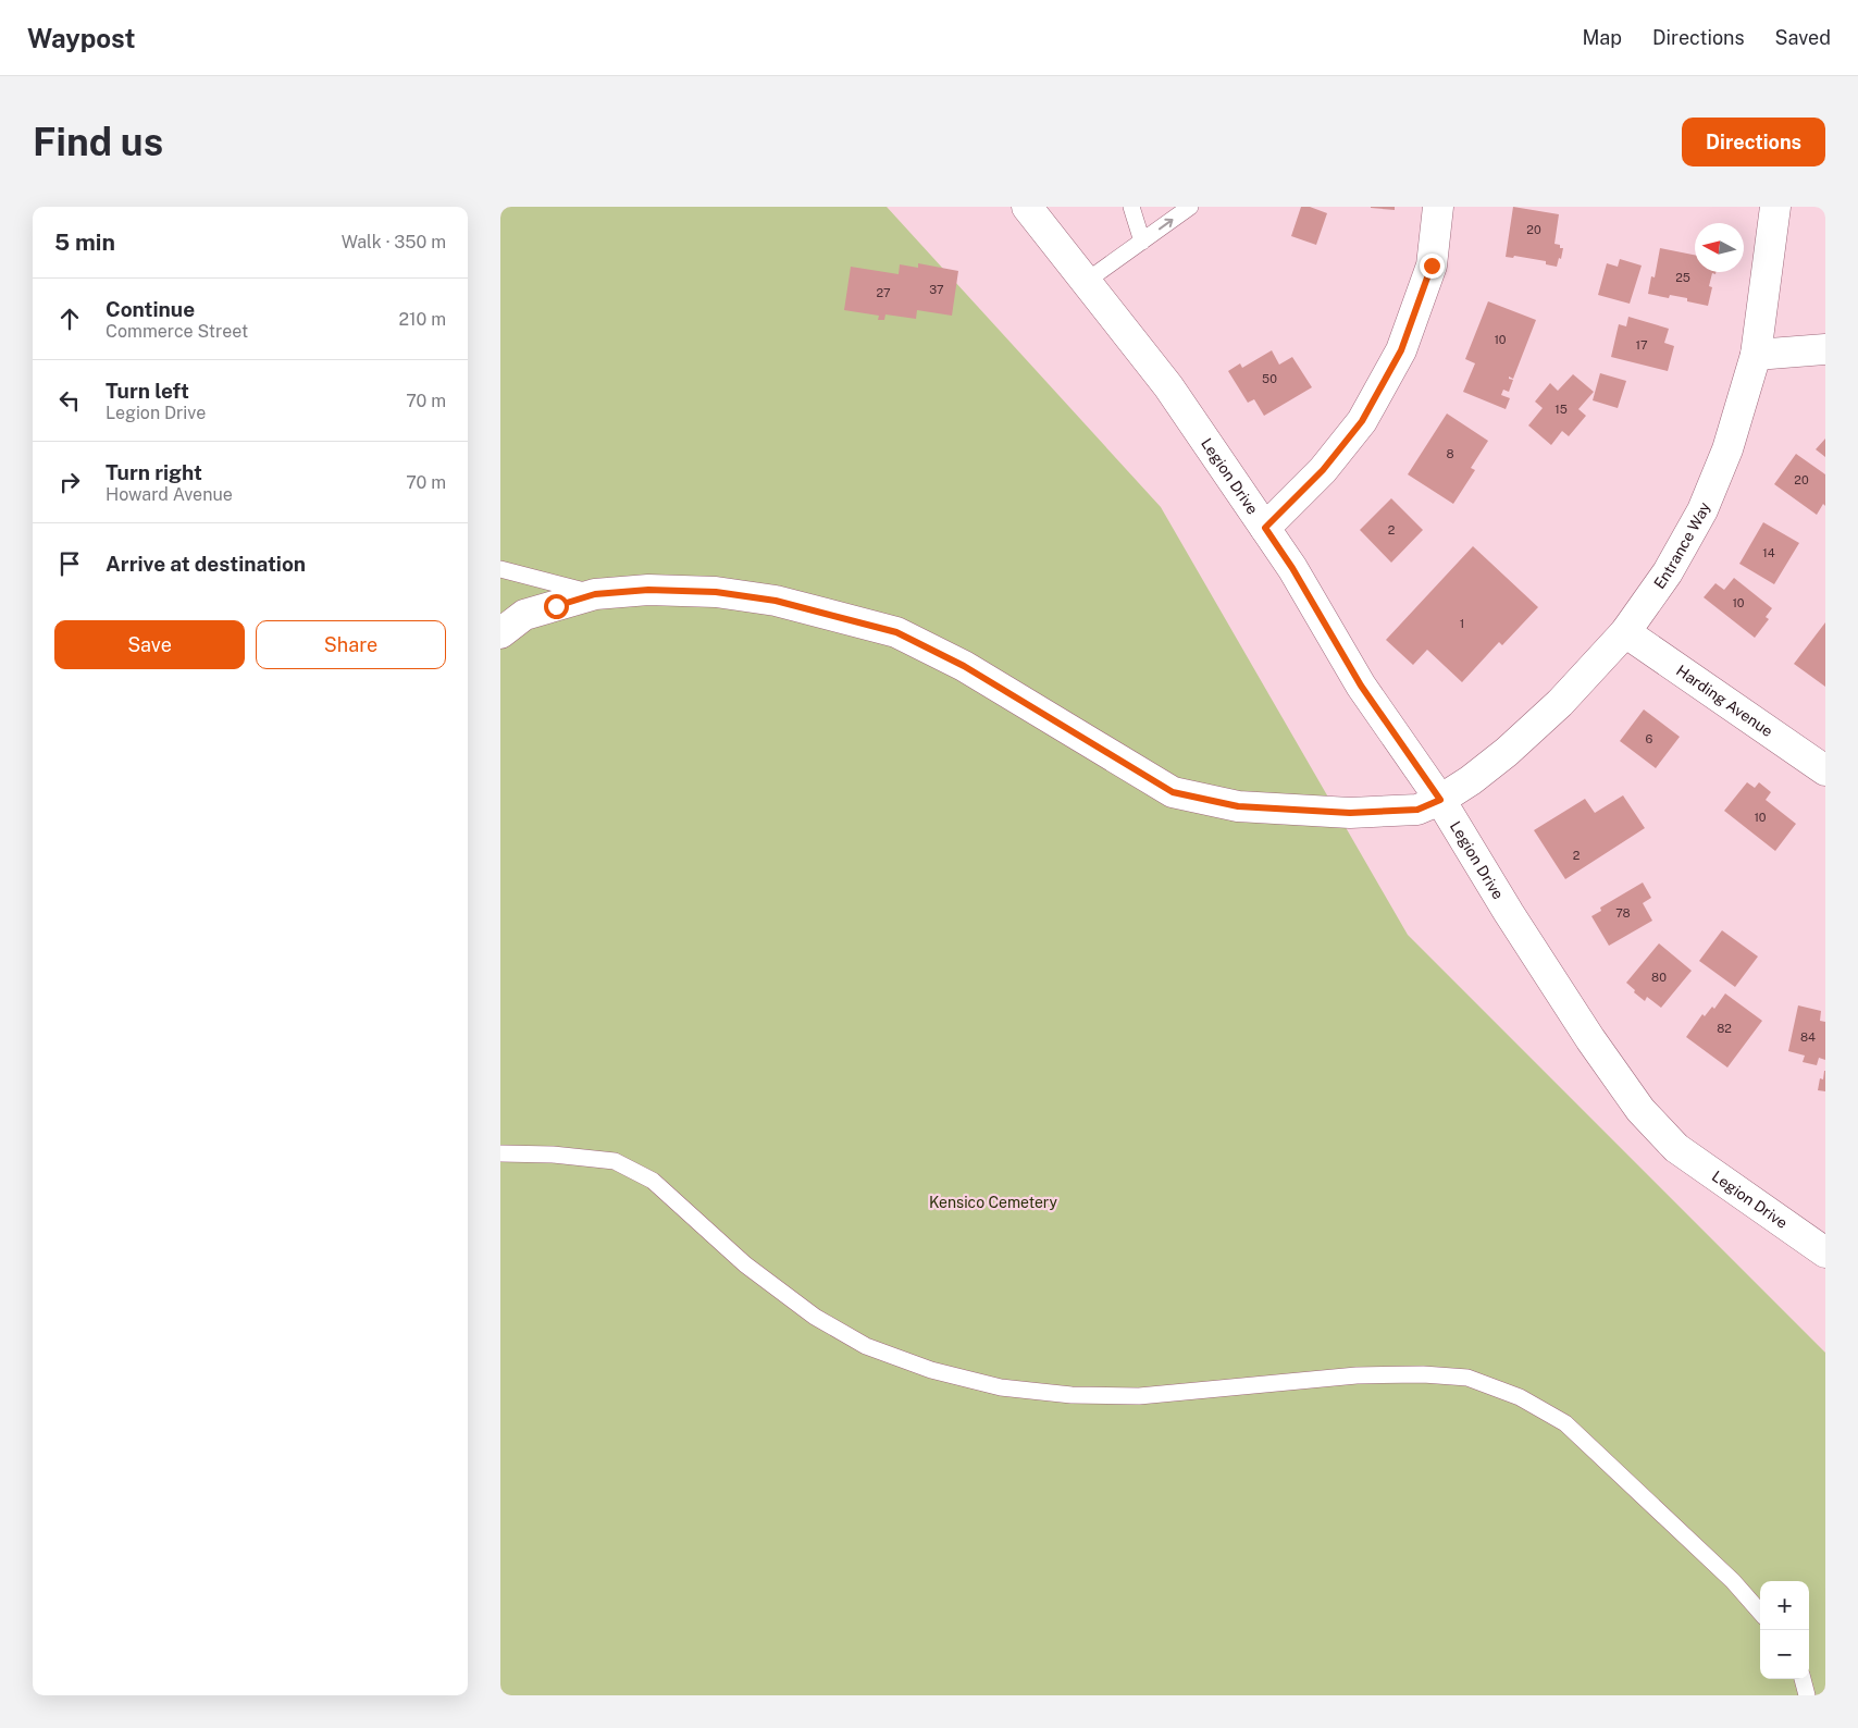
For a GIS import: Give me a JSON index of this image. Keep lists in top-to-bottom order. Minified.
{"streets":{"street":["Legion Drive","Entrance Way","Harding Avenue"]},"crossings":[["Legion Drive","Entrance Way"],["Entrance Way","Harding Avenue"]],"parks":["Kensico Cemetery"],"house_numbers":["20","25","37","27","10","17","50","15","8","20","2","14","10","1","6","10","2","78","80","82","84"],"north":"left","page":{"header":"Waypost","nav":["Map","Directions","Saved"],"buttons":["Directions",["Save","Share"]],"title":"Find us","heading":["5 min","Walk · 350 m"],"list":[["Continue","Commerce Street","210 m"],["Turn left","Legion Drive","70 m"],["Turn right","Howard Avenue","70 m"],"Arrive at destination"],"map_buttons":["+","−"]}}
